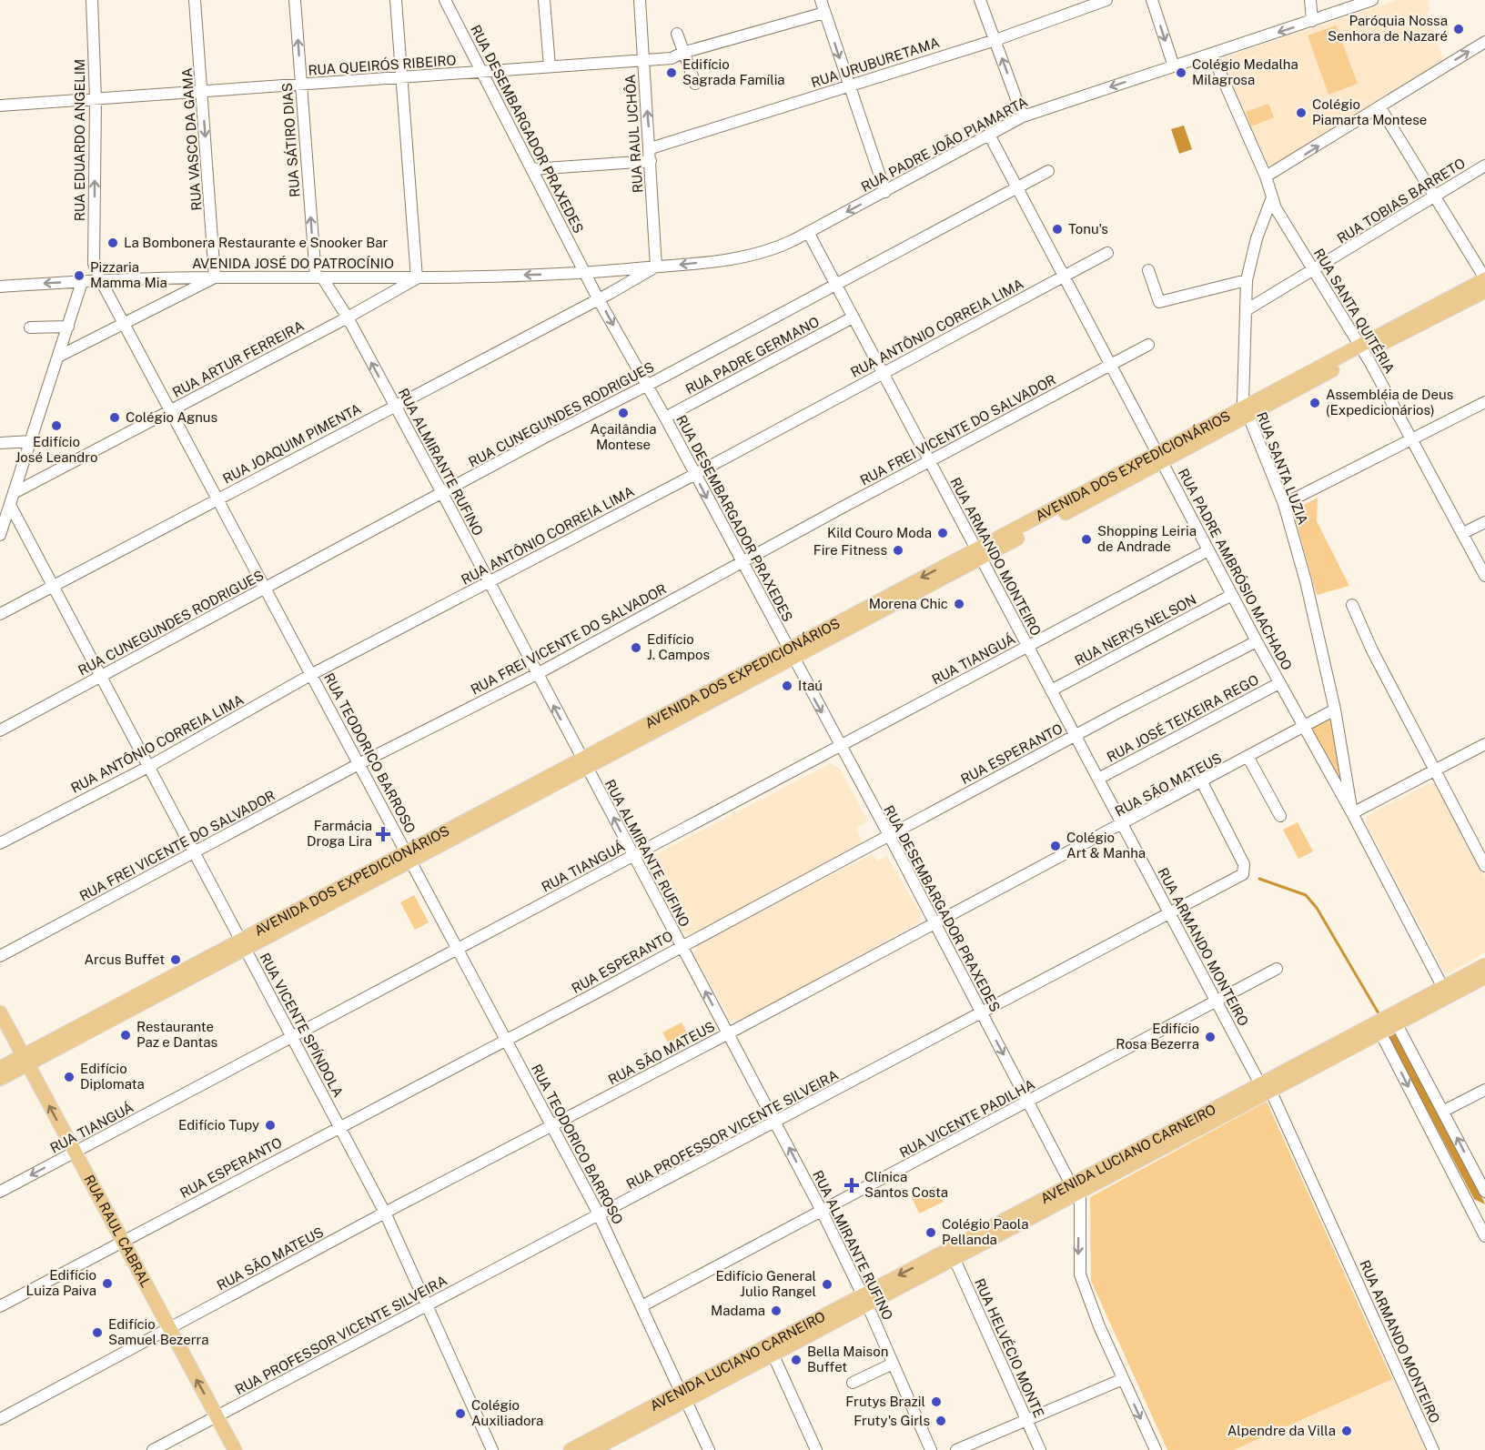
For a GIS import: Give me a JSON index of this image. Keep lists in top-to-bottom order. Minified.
{"streets":{"main road":["AVENIDA DOS EXPEDICIONÁRIOS","AVENIDA LUCIANO CARNEIRO","RUA RAUL CABRAL"],"street":["RUA URUBURETAMA","RUA QUEIRÓS RIBEIRO","RUA DESEMBARGADOR PRAXEDES","RUA RAUL UCHÔA","RUA VASCO DA GAMA","RUA EDUARDO ANGELIM","RUA SÁTIRO DIAS","RUA PADRE JOÃO PIAMARTA","RUA TOBIAS BARRETO","AVENIDA JOSÉ DO PATROCÍNIO","RUA SANTA QUITÉRIA","RUA ANTÔNIO CORREIA LIMA","RUA PADRE GERMANO","RUA ARTUR FERREIRA","RUA CUNEGUNDES RODRIGUES","RUA FREI VICENTE DO SALVADOR","RUA JOAQUIM PIMENTA","RUA ALMIRANTE RUFINO","RUA SANTA LUZIA","RUA ARMANDO MONTEIRO","RUA PADRE AMBRÓSIO MACHADO","RUA NERYS NELSON","RUA TIANGUÁ","RUA JOSÉ TEIXEIRA REGO","RUA TEODORICO BARROSO","RUA ESPERANTO","RUA SÃO MATEUS","RUA VICENTE SPÍNDOLA","RUA VICENTE PADILHA","RUA PROFESSOR VICENTE SILVEIRA","RUA HELVÉCIO MONTE"]},"crossings":[["RUA URUBURETAMA","RUA RAUL UCHÔA"],["RUA QUEIRÓS RIBEIRO","RUA DESEMBARGADOR PRAXEDES"],["RUA QUEIRÓS RIBEIRO","RUA RAUL UCHÔA"],["RUA QUEIRÓS RIBEIRO","RUA VASCO DA GAMA"],["RUA QUEIRÓS RIBEIRO","RUA EDUARDO ANGELIM"],["RUA QUEIRÓS RIBEIRO","RUA SÁTIRO DIAS"],["RUA DESEMBARGADOR PRAXEDES","RUA PADRE JOÃO PIAMARTA"],["RUA DESEMBARGADOR PRAXEDES","AVENIDA JOSÉ DO PATROCÍNIO"],["RUA DESEMBARGADOR PRAXEDES","RUA ANTÔNIO CORREIA LIMA"],["RUA DESEMBARGADOR PRAXEDES","RUA PADRE GERMANO"],["RUA DESEMBARGADOR PRAXEDES","RUA CUNEGUNDES RODRIGUES"],["RUA DESEMBARGADOR PRAXEDES","RUA FREI VICENTE DO SALVADOR"],["RUA DESEMBARGADOR PRAXEDES","RUA JOAQUIM PIMENTA"],["RUA DESEMBARGADOR PRAXEDES","AVENIDA DOS EXPEDICIONÁRIOS"],["RUA DESEMBARGADOR PRAXEDES","RUA TIANGUÁ"],["RUA DESEMBARGADOR PRAXEDES","RUA ESPERANTO"],["RUA DESEMBARGADOR PRAXEDES","RUA SÃO MATEUS"],["RUA DESEMBARGADOR PRAXEDES","RUA VICENTE PADILHA"],["RUA DESEMBARGADOR PRAXEDES","RUA PROFESSOR VICENTE SILVEIRA"],["RUA DESEMBARGADOR PRAXEDES","AVENIDA LUCIANO CARNEIRO"],["RUA RAUL UCHÔA","RUA PADRE JOÃO PIAMARTA"],["RUA VASCO DA GAMA","AVENIDA JOSÉ DO PATROCÍNIO"],["RUA EDUARDO ANGELIM","AVENIDA JOSÉ DO PATROCÍNIO"],["RUA EDUARDO ANGELIM","RUA TEODORICO BARROSO"],["RUA SÁTIRO DIAS","AVENIDA JOSÉ DO PATROCÍNIO"],["RUA SÁTIRO DIAS","RUA ALMIRANTE RUFINO"],["RUA PADRE JOÃO PIAMARTA","AVENIDA JOSÉ DO PATROCÍNIO"],["RUA PADRE JOÃO PIAMARTA","RUA SANTA QUITÉRIA"],["RUA PADRE JOÃO PIAMARTA","RUA JOAQUIM PIMENTA"],["RUA PADRE JOÃO PIAMARTA","RUA ARMANDO MONTEIRO"],["RUA PADRE JOÃO PIAMARTA","RUA PADRE AMBRÓSIO MACHADO"],["RUA TOBIAS BARRETO","RUA SANTA QUITÉRIA"],["RUA TOBIAS BARRETO","RUA SANTA LUZIA"],["AVENIDA JOSÉ DO PATROCÍNIO","RUA ARTUR FERREIRA"],["AVENIDA JOSÉ DO PATROCÍNIO","RUA ALMIRANTE RUFINO"],["AVENIDA JOSÉ DO PATROCÍNIO","RUA TEODORICO BARROSO"],["RUA SANTA QUITÉRIA","AVENIDA DOS EXPEDICIONÁRIOS"],["RUA SANTA QUITÉRIA","RUA SANTA LUZIA"],["RUA ANTÔNIO CORREIA LIMA","RUA ALMIRANTE RUFINO"],["RUA ANTÔNIO CORREIA LIMA","RUA ARMANDO MONTEIRO"],["RUA ANTÔNIO CORREIA LIMA","RUA PADRE AMBRÓSIO MACHADO"],["RUA ANTÔNIO CORREIA LIMA","RUA TEODORICO BARROSO"],["RUA ANTÔNIO CORREIA LIMA","RUA VICENTE SPÍNDOLA"],["RUA PADRE GERMANO","RUA ARMANDO MONTEIRO"],["RUA ARTUR FERREIRA","RUA ALMIRANTE RUFINO"],["RUA ARTUR FERREIRA","RUA TEODORICO BARROSO"],["RUA CUNEGUNDES RODRIGUES","RUA ALMIRANTE RUFINO"],["RUA CUNEGUNDES RODRIGUES","RUA ARMANDO MONTEIRO"],["RUA CUNEGUNDES RODRIGUES","RUA PADRE AMBRÓSIO MACHADO"],["RUA CUNEGUNDES RODRIGUES","RUA TEODORICO BARROSO"],["RUA CUNEGUNDES RODRIGUES","RUA VICENTE SPÍNDOLA"],["RUA FREI VICENTE DO SALVADOR","RUA ALMIRANTE RUFINO"],["RUA FREI VICENTE DO SALVADOR","RUA ARMANDO MONTEIRO"],["RUA FREI VICENTE DO SALVADOR","RUA PADRE AMBRÓSIO MACHADO"],["RUA FREI VICENTE DO SALVADOR","RUA TEODORICO BARROSO"],["RUA FREI VICENTE DO SALVADOR","RUA VICENTE SPÍNDOLA"],["RUA JOAQUIM PIMENTA","RUA ALMIRANTE RUFINO"],["RUA JOAQUIM PIMENTA","RUA TEODORICO BARROSO"],["RUA JOAQUIM PIMENTA","RUA VICENTE SPÍNDOLA"],["RUA ALMIRANTE RUFINO","AVENIDA DOS EXPEDICIONÁRIOS"],["RUA ALMIRANTE RUFINO","RUA TIANGUÁ"],["RUA ALMIRANTE RUFINO","RUA ESPERANTO"],["RUA ALMIRANTE RUFINO","RUA SÃO MATEUS"],["RUA ALMIRANTE RUFINO","RUA VICENTE PADILHA"],["RUA ALMIRANTE RUFINO","RUA PROFESSOR VICENTE SILVEIRA"],["RUA ALMIRANTE RUFINO","AVENIDA LUCIANO CARNEIRO"],["AVENIDA DOS EXPEDICIONÁRIOS","RUA SANTA LUZIA"],["AVENIDA DOS EXPEDICIONÁRIOS","RUA ARMANDO MONTEIRO"],["AVENIDA DOS EXPEDICIONÁRIOS","RUA PADRE AMBRÓSIO MACHADO"],["AVENIDA DOS EXPEDICIONÁRIOS","RUA TEODORICO BARROSO"],["AVENIDA DOS EXPEDICIONÁRIOS","RUA VICENTE SPÍNDOLA"],["AVENIDA DOS EXPEDICIONÁRIOS","RUA RAUL CABRAL"],["RUA SANTA LUZIA","RUA PADRE AMBRÓSIO MACHADO"],["RUA SANTA LUZIA","RUA SÃO MATEUS"],["RUA ARMANDO MONTEIRO","RUA NERYS NELSON"],["RUA ARMANDO MONTEIRO","RUA TIANGUÁ"],["RUA ARMANDO MONTEIRO","RUA JOSÉ TEIXEIRA REGO"],["RUA ARMANDO MONTEIRO","RUA ESPERANTO"],["RUA ARMANDO MONTEIRO","RUA SÃO MATEUS"],["RUA ARMANDO MONTEIRO","RUA VICENTE PADILHA"],["RUA ARMANDO MONTEIRO","RUA PROFESSOR VICENTE SILVEIRA"],["RUA ARMANDO MONTEIRO","AVENIDA LUCIANO CARNEIRO"],["RUA PADRE AMBRÓSIO MACHADO","RUA NERYS NELSON"],["RUA PADRE AMBRÓSIO MACHADO","RUA TIANGUÁ"],["RUA PADRE AMBRÓSIO MACHADO","RUA JOSÉ TEIXEIRA REGO"],["RUA PADRE AMBRÓSIO MACHADO","RUA ESPERANTO"],["RUA PADRE AMBRÓSIO MACHADO","RUA SÃO MATEUS"],["RUA PADRE AMBRÓSIO MACHADO","AVENIDA LUCIANO CARNEIRO"],["RUA TIANGUÁ","RUA TEODORICO BARROSO"],["RUA TIANGUÁ","RUA VICENTE SPÍNDOLA"],["RUA TIANGUÁ","RUA RAUL CABRAL"],["RUA TEODORICO BARROSO","RUA ESPERANTO"],["RUA TEODORICO BARROSO","RUA SÃO MATEUS"],["RUA TEODORICO BARROSO","RUA VICENTE PADILHA"],["RUA TEODORICO BARROSO","RUA PROFESSOR VICENTE SILVEIRA"],["RUA TEODORICO BARROSO","AVENIDA LUCIANO CARNEIRO"],["RUA ESPERANTO","RUA VICENTE SPÍNDOLA"],["RUA ESPERANTO","RUA RAUL CABRAL"],["RUA SÃO MATEUS","RUA VICENTE SPÍNDOLA"],["RUA SÃO MATEUS","RUA PROFESSOR VICENTE SILVEIRA"],["RUA SÃO MATEUS","RUA RAUL CABRAL"],["RUA VICENTE SPÍNDOLA","RUA PROFESSOR VICENTE SILVEIRA"],["RUA PROFESSOR VICENTE SILVEIRA","RUA RAUL CABRAL"],["AVENIDA LUCIANO CARNEIRO","RUA HELVÉCIO MONTE"]],"one_way":["RUA VASCO DA GAMA","RUA EDUARDO ANGELIM","RUA SÁTIRO DIAS","RUA PADRE JOÃO PIAMARTA","AVENIDA JOSÉ DO PATROCÍNIO","RUA ALMIRANTE RUFINO","RUA RAUL CABRAL"],"places":{"other":["Paróquia Nossa Senhora de Nazaré","Edifício Sagrada Família","Colégio Medalha Milagrosa","Colégio Piamarta Montese","Tonu's","La Bombonera Restaurante e Snooker Bar","Pizzaria Mamma Mia","Assembléia de Deus (Expedicionários)","Açailândia Montese","Colégio Agnus","Edifício José Leandro","Kild Couro Moda","Shopping Leiria de Andrade","Fire Fitness","Morena Chic","Edifício J. Campos","Itaú","Colégio Art & Manha","Arcus Buffet","Restaurante Paz e Dantas","Edifício Rosa Bezerra","Edifício Diplomata","Edifício Tupy","Colégio Paola Pellanda","Edifício Luiza Paiva","Edifício General Julio Rangel","Madama","Edifício Samuel Bezerra","Bella Maison Buffet","Frutys Brazil","Colégio Auxiliadora","Fruty's Girls","Alpendre da Villa"],"health":["Farmácia Droga Lira","Clínica Santos Costa"]}}
